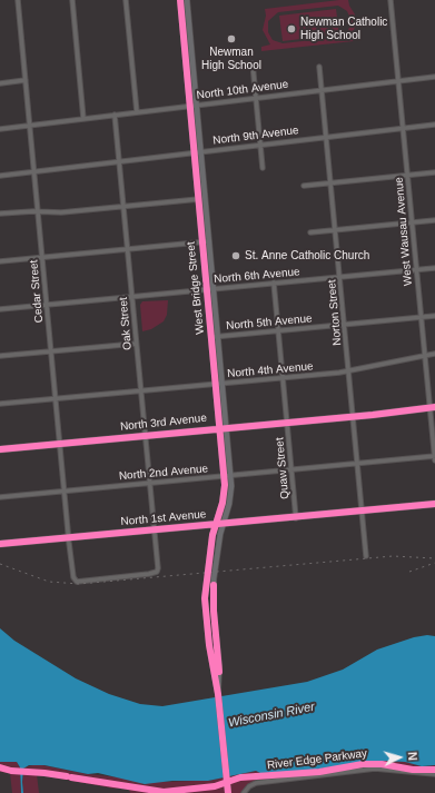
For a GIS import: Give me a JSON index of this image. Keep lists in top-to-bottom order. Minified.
{"streets":{"main road":["West Bridge Street","North 3rd Avenue","North 1st Avenue"],"street":["North 10th Avenue","North 9th Avenue","West Wausau Avenue","North 6th Avenue","Cedar Street","Norton Street","North 5th Avenue","Oak Street","North 4th Avenue","Quaw Street","North 2nd Avenue"],"cycle path":["River Edge Parkway"]},"crossings":[["North 10th Avenue","West Wausau Avenue"],["North 10th Avenue","West Bridge Street"],["North 10th Avenue","Cedar Street"],["North 10th Avenue","Norton Street"],["North 10th Avenue","Oak Street"],["North 9th Avenue","West Wausau Avenue"],["North 9th Avenue","West Bridge Street"],["North 9th Avenue","Cedar Street"],["North 9th Avenue","Norton Street"],["North 9th Avenue","Oak Street"],["West Wausau Avenue","North 6th Avenue"],["West Wausau Avenue","North 5th Avenue"],["West Wausau Avenue","North 4th Avenue"],["West Wausau Avenue","North 3rd Avenue"],["West Wausau Avenue","North 2nd Avenue"],["North 6th Avenue","West Bridge Street"],["North 6th Avenue","Cedar Street"],["North 6th Avenue","Norton Street"],["North 6th Avenue","Oak Street"],["North 6th Avenue","Quaw Street"],["West Bridge Street","North 5th Avenue"],["West Bridge Street","North 4th Avenue"],["West Bridge Street","North 3rd Avenue"],["West Bridge Street","North 2nd Avenue"],["West Bridge Street","North 1st Avenue"],["Cedar Street","Oak Street"],["Cedar Street","North 4th Avenue"],["Cedar Street","North 3rd Avenue"],["Cedar Street","North 2nd Avenue"],["Cedar Street","North 1st Avenue"],["Norton Street","North 5th Avenue"],["Norton Street","North 4th Avenue"],["Norton Street","North 3rd Avenue"],["Norton Street","North 2nd Avenue"],["Norton Street","North 1st Avenue"],["North 5th Avenue","Quaw Street"],["Oak Street","North 4th Avenue"],["Oak Street","North 3rd Avenue"],["Oak Street","North 2nd Avenue"],["Oak Street","North 1st Avenue"],["North 4th Avenue","Quaw Street"],["North 3rd Avenue","Quaw Street"],["Quaw Street","North 2nd Avenue"],["Quaw Street","North 1st Avenue"]],"water":["Wisconsin River"],"places":["Newman Catholic High School","Newman High School","St. Anne Catholic Church"],"north":"right"}
